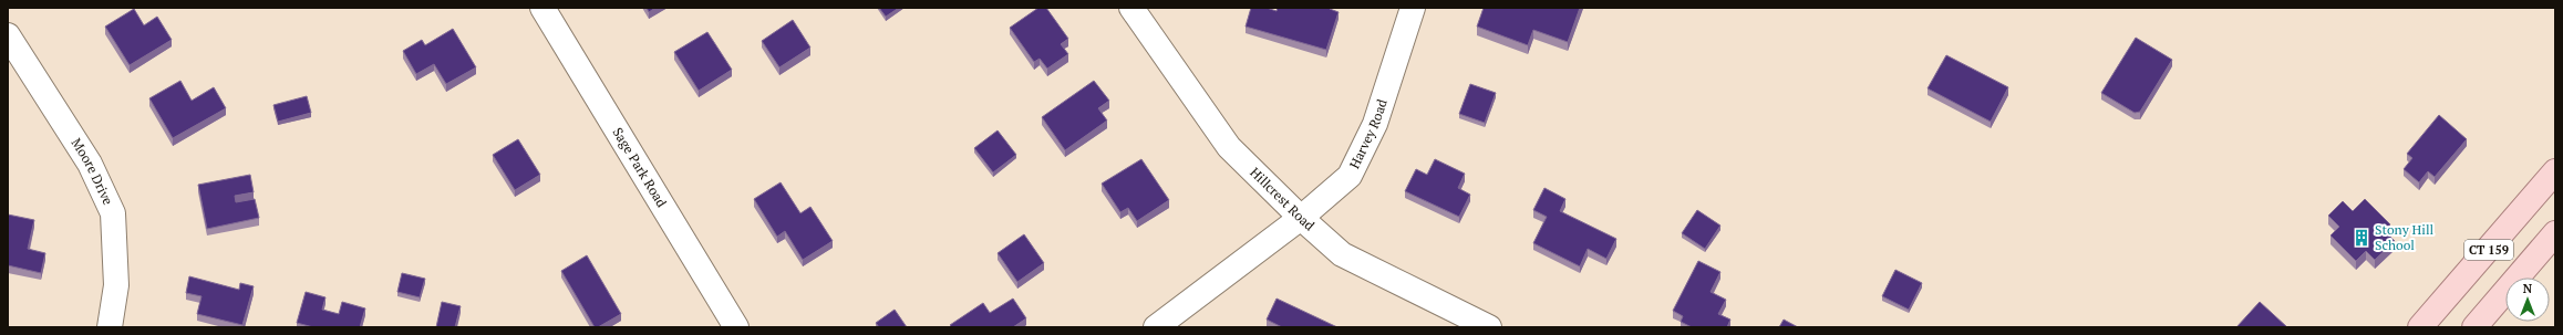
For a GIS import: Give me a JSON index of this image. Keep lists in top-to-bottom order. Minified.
{"streets":{"main road":["CT 159"],"street":["Harvey Road","Sage Park Road","Moore Drive","Hillcrest Road"]},"crossings":[["Harvey Road","Hillcrest Road"]],"places":{"building":["Stony Hill School"]},"north":"top"}
